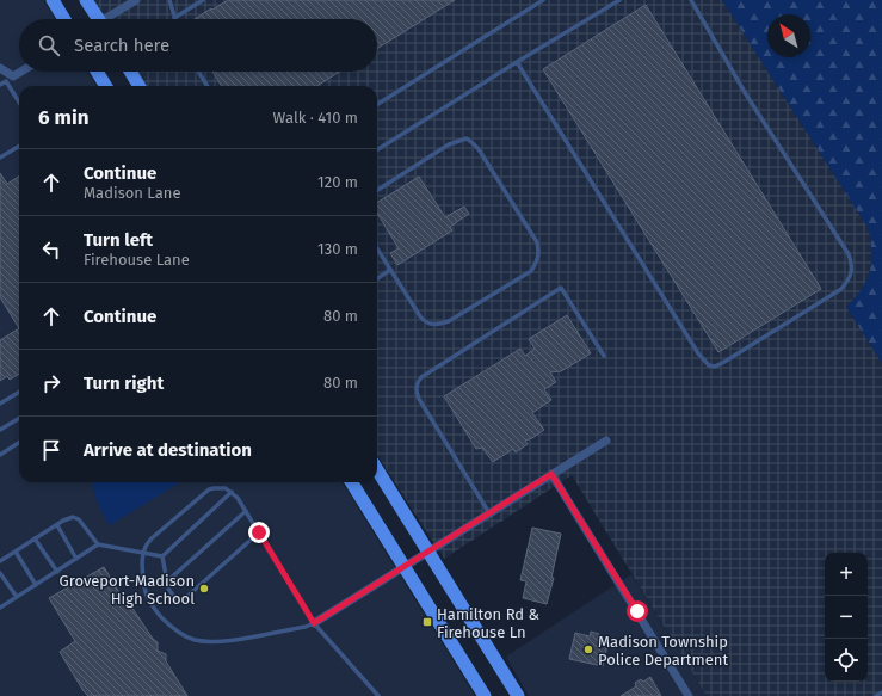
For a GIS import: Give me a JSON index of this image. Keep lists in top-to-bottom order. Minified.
{"places":{"other":["Groveport-Madison High School","Madison Township Police Department"],"transit":["Hamilton Rd & Firehouse Ln"]},"north":"top left","page":{"search":"Search here","heading":["6 min","Walk · 410 m"],"list":[["Continue","Madison Lane","120 m"],["Turn left","Firehouse Lane","130 m"],["Continue","80 m"],["Turn right","80 m"],"Arrive at destination"],"map_buttons":["+","−"]}}
